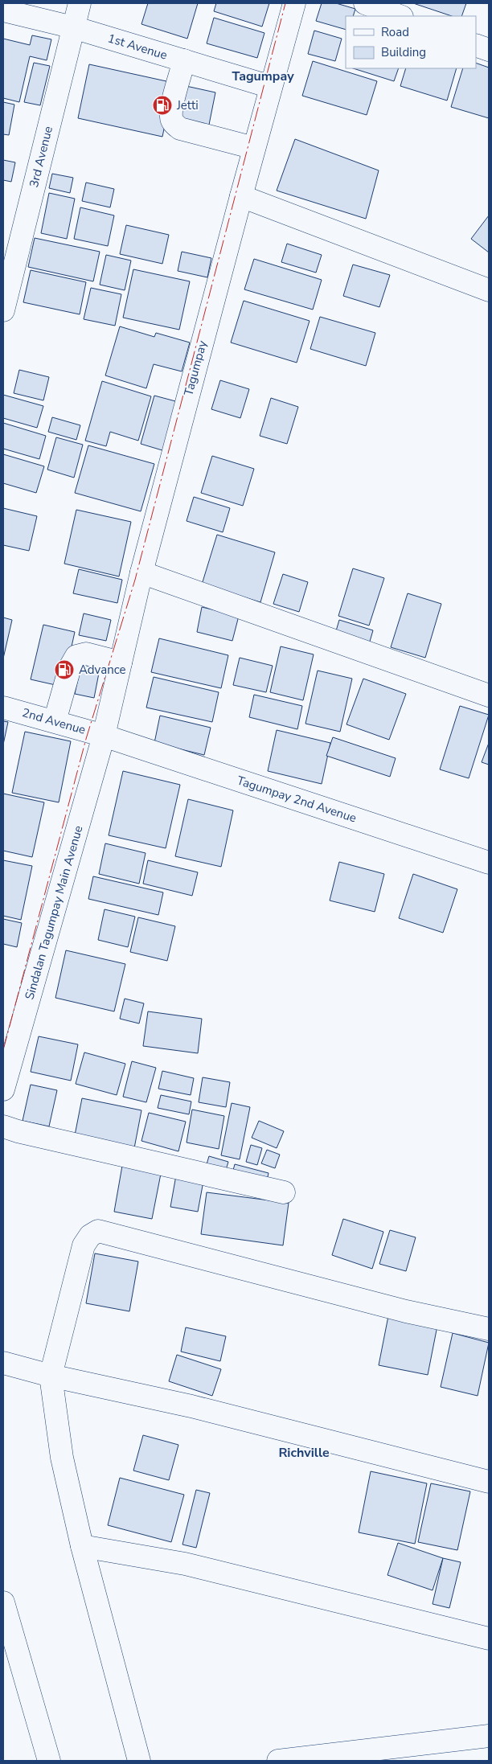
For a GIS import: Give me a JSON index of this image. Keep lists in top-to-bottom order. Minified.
{"streets":{"street":["1st Avenue","3rd Avenue","Tagumpay","2nd Avenue","Tagumpay 2nd Avenue","Sindalan Tagumpay Main Avenue"]},"crossings":[["1st Avenue","3rd Avenue"],["1st Avenue","Tagumpay"],["Tagumpay","2nd Avenue"],["Tagumpay","Tagumpay 2nd Avenue"],["Tagumpay","Sindalan Tagumpay Main Avenue"],["2nd Avenue","Tagumpay 2nd Avenue"],["2nd Avenue","Sindalan Tagumpay Main Avenue"],["Tagumpay 2nd Avenue","Sindalan Tagumpay Main Avenue"]],"districts":["Tagumpay","Richville"],"places":{"fuel station":["Jetti","Advance"]},"legend":["Road","Building"]}
